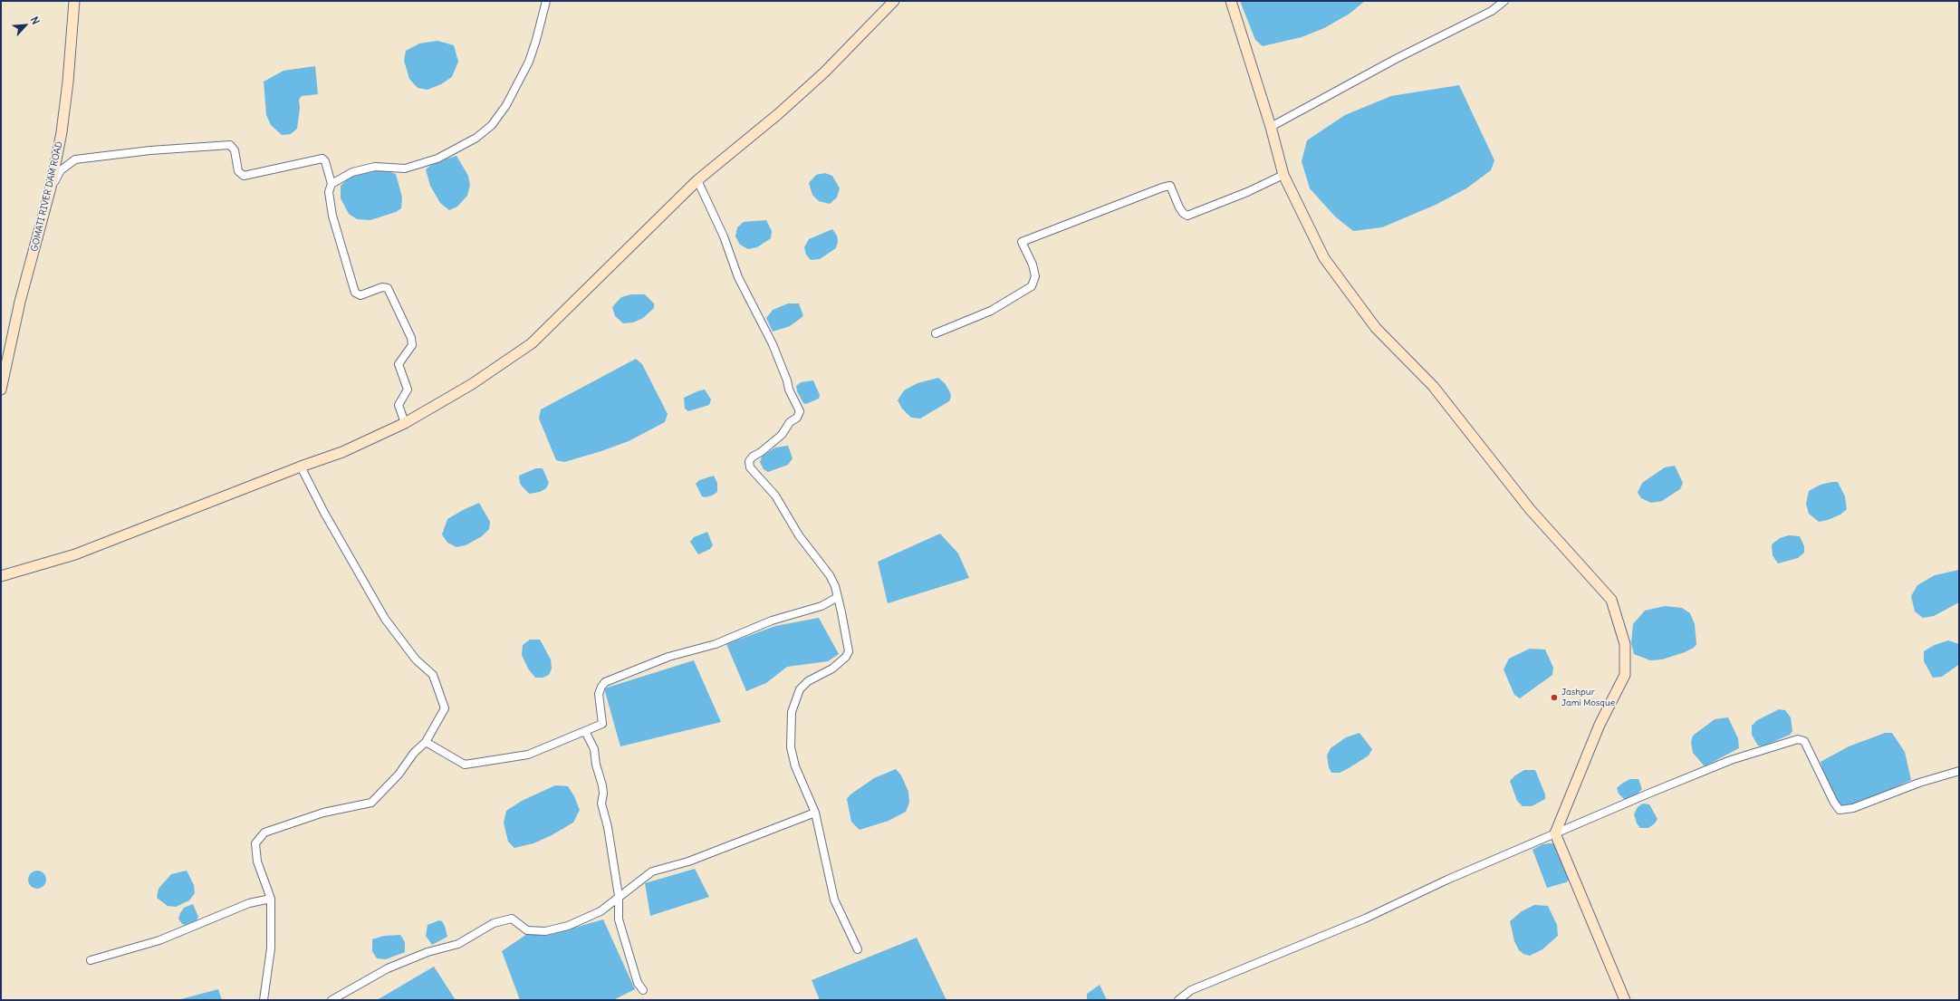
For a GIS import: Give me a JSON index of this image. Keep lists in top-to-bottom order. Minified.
{"streets":{"street":["GOMATI RIVER DAM ROAD"]},"places":["Jashpur Jami Mosque"],"north":"top right"}
